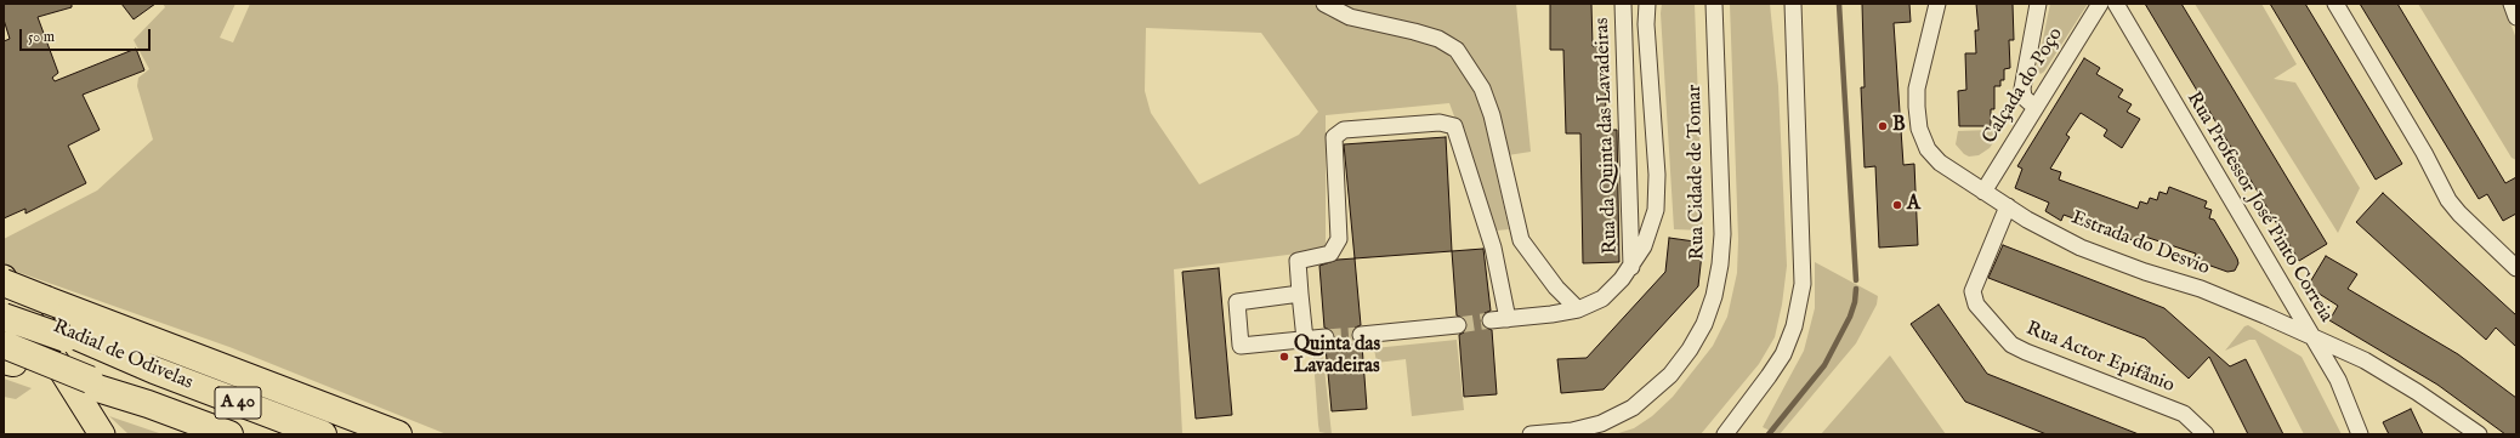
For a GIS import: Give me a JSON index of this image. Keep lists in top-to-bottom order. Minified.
{"streets":{"highway":["Radial de Odivelas","A 40"],"street":["Calçada do Poço","Rua da Quinta das Lavadeiras","Rua Cidade de Tomar","Rua Professor José Pinto Correia","Estrada do Desvio","Rua Actor Epifânio"]},"crossings":[["Calçada do Poço","Estrada do Desvio"],["Rua Professor José Pinto Correia","Estrada do Desvio"],["Estrada do Desvio","Rua Actor Epifânio"]],"places":["B","A","Quinta das Lavadeiras"],"scale_bar":"50 m"}
